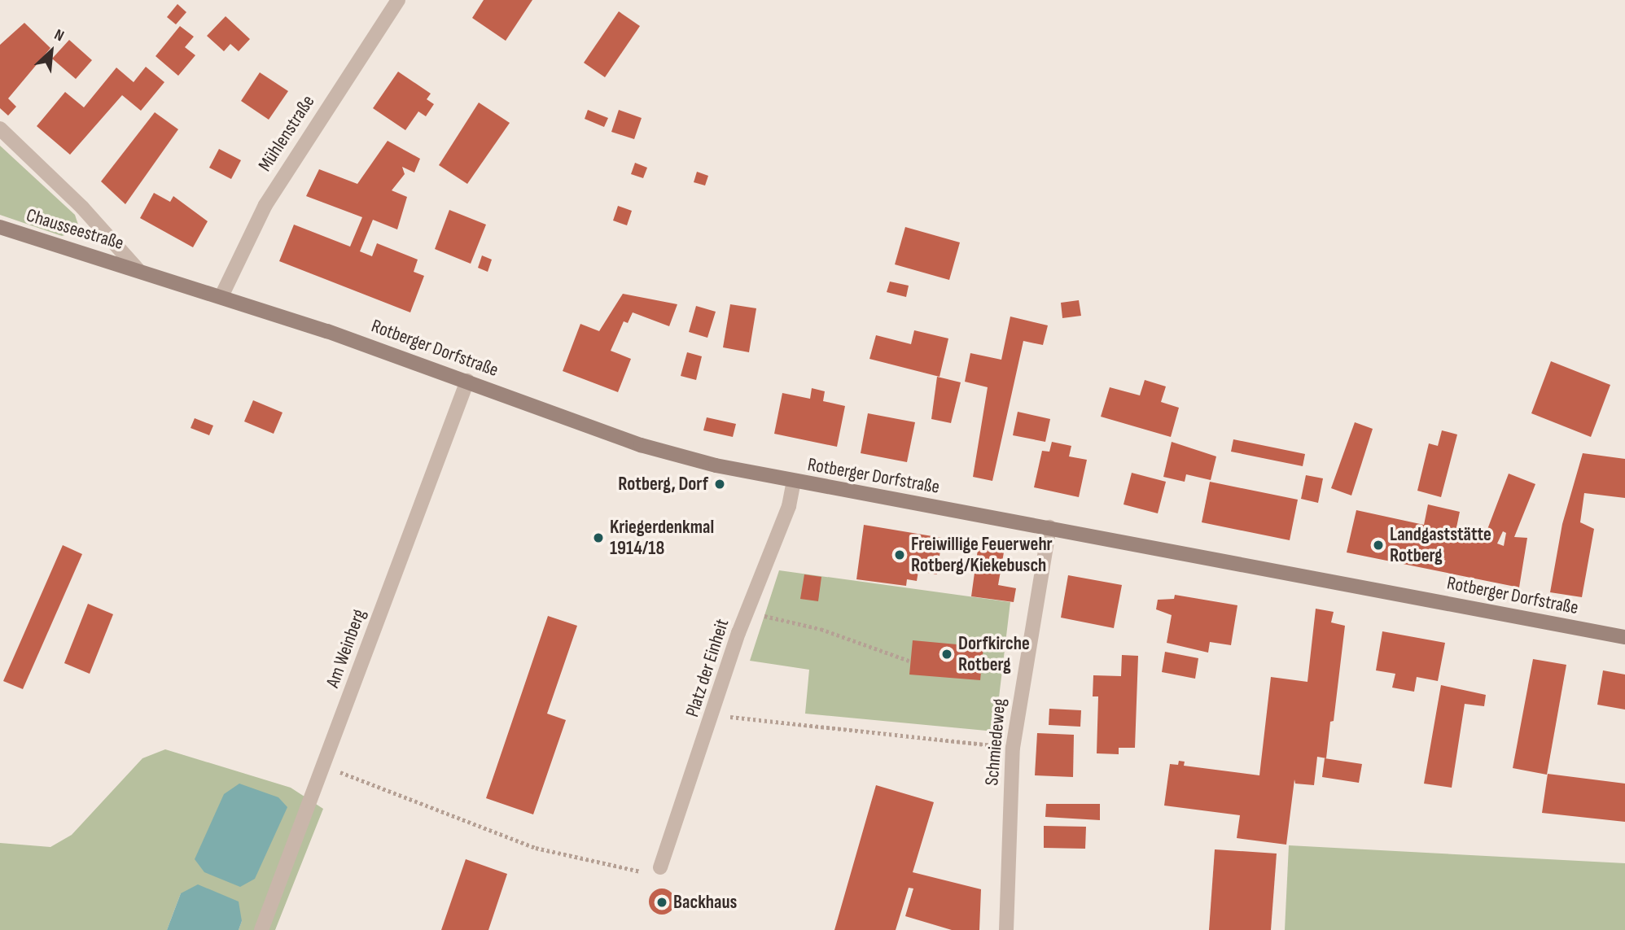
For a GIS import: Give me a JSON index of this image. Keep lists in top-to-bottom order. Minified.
{"streets":{"main road":["Chausseestraße","Rotberger Dorfstraße"],"street":["Mühlenstraße","Am Weinberg","Platz der Einheit","Schmiedeweg"]},"crossings":[["Mühlenstraße","Rotberger Dorfstraße"],["Chausseestraße","Rotberger Dorfstraße"],["Rotberger Dorfstraße","Am Weinberg"],["Rotberger Dorfstraße","Platz der Einheit"],["Rotberger Dorfstraße","Schmiedeweg"]],"places":["Rotberg, Dorf","Kriegerdenkmal 1914/18","Landgaststätte Rotberg","Freiwillige Feuerwehr Rotberg/Kiekebusch","Dorfkirche Rotberg","Backhaus"],"north":"top right"}
